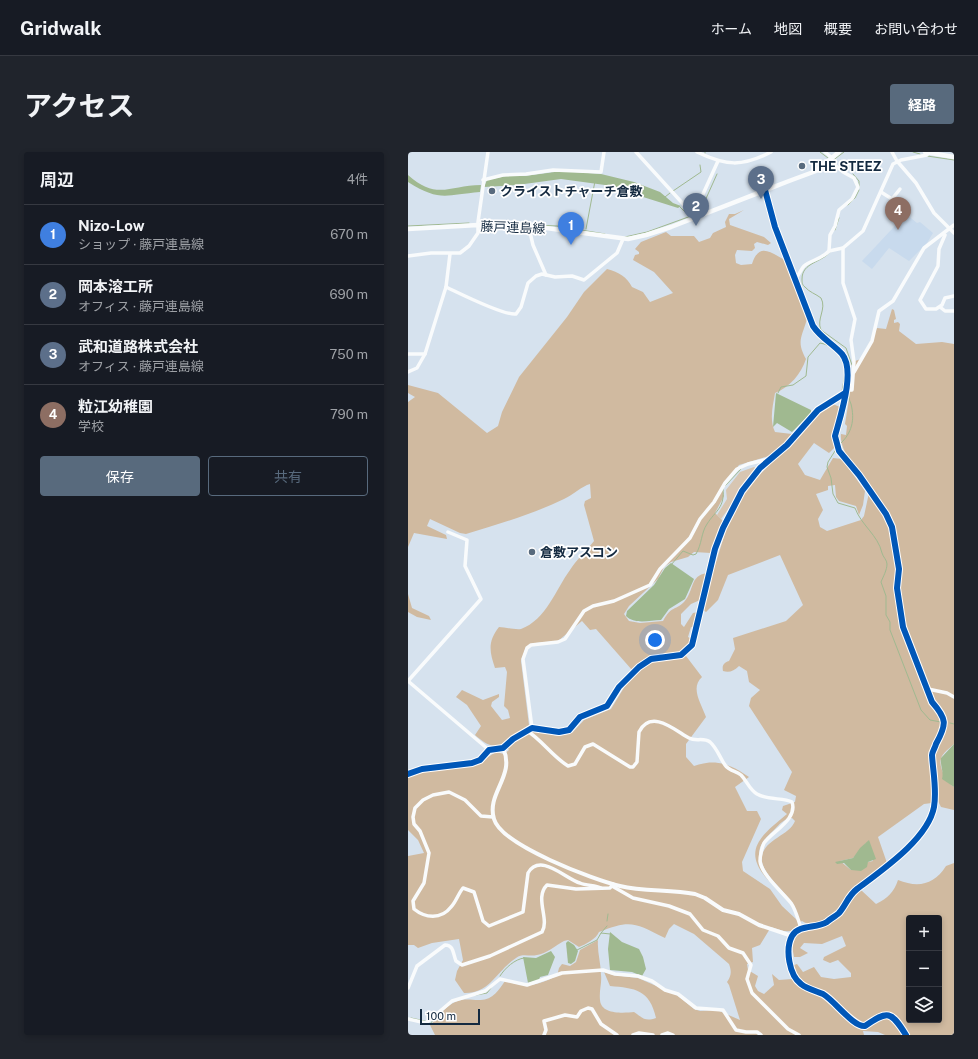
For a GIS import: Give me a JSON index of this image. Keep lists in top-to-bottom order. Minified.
{"streets":{"main road":["藤戸連島線"]},"places":["THE STEEZ","クライストチャーチ倉敷","倉敷アスコン"],"scale_bar":"100 m","page":{"header":"Gridwalk","nav":["ホーム","地図","概要","お問い合わせ"],"title":"アクセス","buttons":["経路",["保存","共有"]],"heading":["周辺","4件"],"pins":["3","2","4","1"],"list":[{"mark":"1","name":"Nizo-Low","note":"ショップ · 藤戸連島線","value":"670 m"},{"mark":"2","name":"岡本溶工所","note":"オフィス · 藤戸連島線","value":"690 m"},{"mark":"3","name":"武和道路株式会社","note":"オフィス · 藤戸連島線","value":"750 m"},{"mark":"4","name":"粒江幼稚園","note":"学校","value":"790 m"}],"map_buttons":["+","−"],"scale":"100 m"}}
